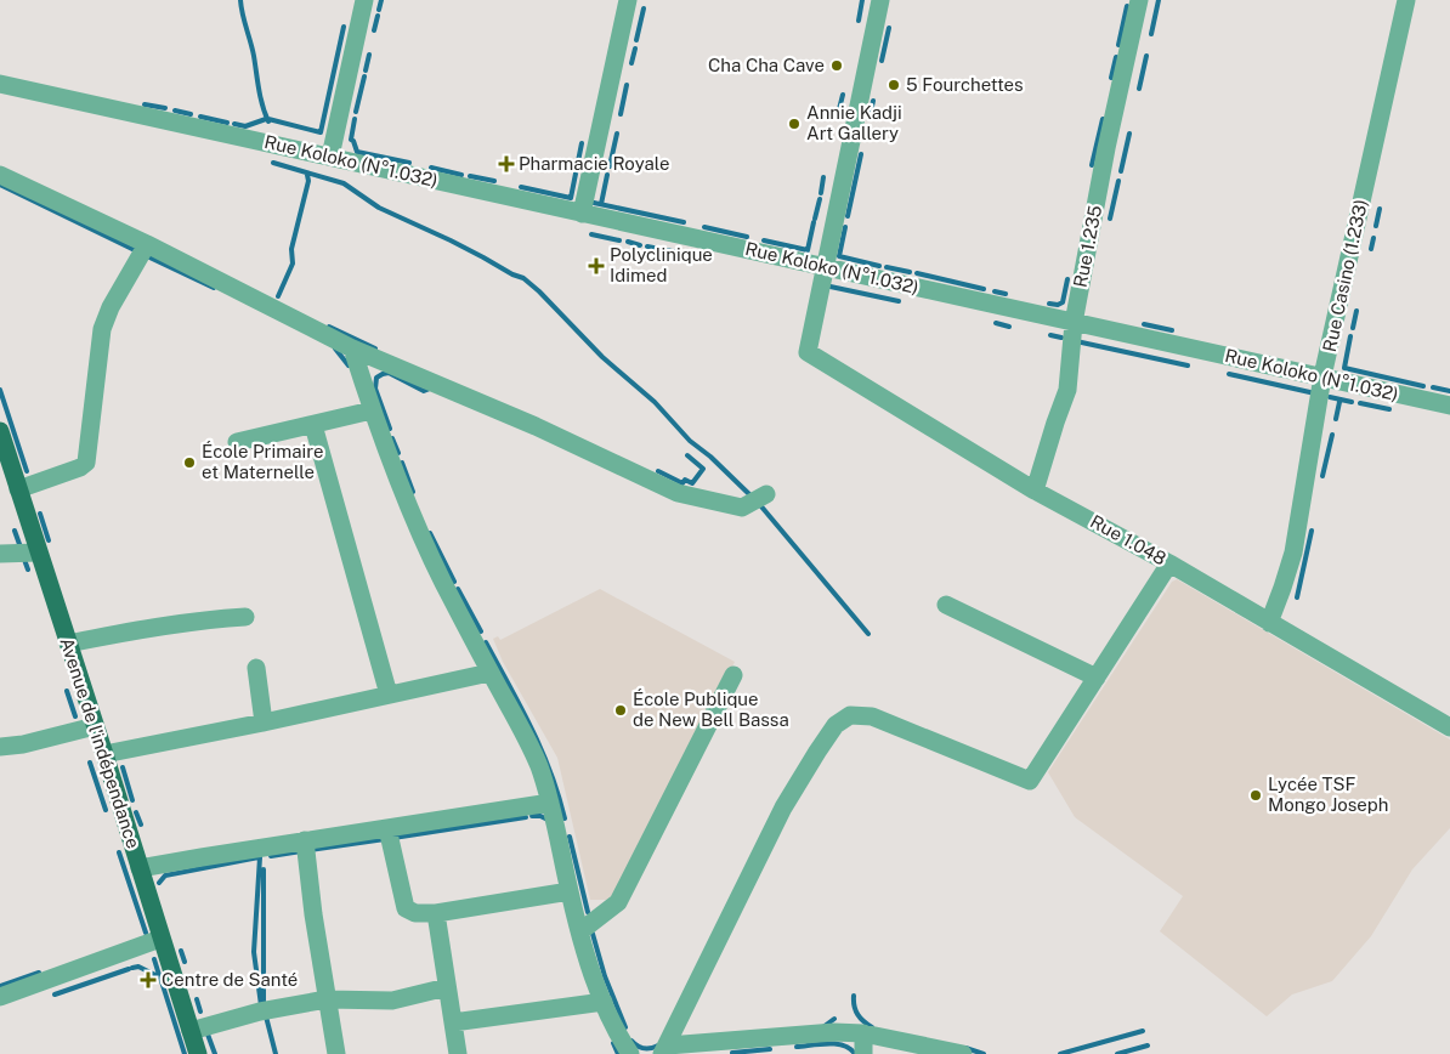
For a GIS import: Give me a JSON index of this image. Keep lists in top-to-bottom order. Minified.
{"streets":{"main road":["Avenue de l'indépendance"],"street":["Rue Koloko (N°1.032)","Rue 1.235","Rue Casino (1.233)","Rue 1.048"]},"crossings":[["Rue Koloko (N°1.032)","Rue 1.235"],["Rue Koloko (N°1.032)","Rue Casino (1.233)"],["Rue Koloko (N°1.032)","Rue 1.048"],["Rue 1.235","Rue 1.048"],["Rue Casino (1.233)","Rue 1.048"]],"places":{"other":["Cha Cha Cave","5 Fourchettes","Annie Kadji Art Gallery","École Primaire et Maternelle","École Publique de New Bell Bassa","Lycée TSF Mongo Joseph"],"health":["Pharmacie Royale","Polyclinique Idimed","Centre de Santé"]}}
